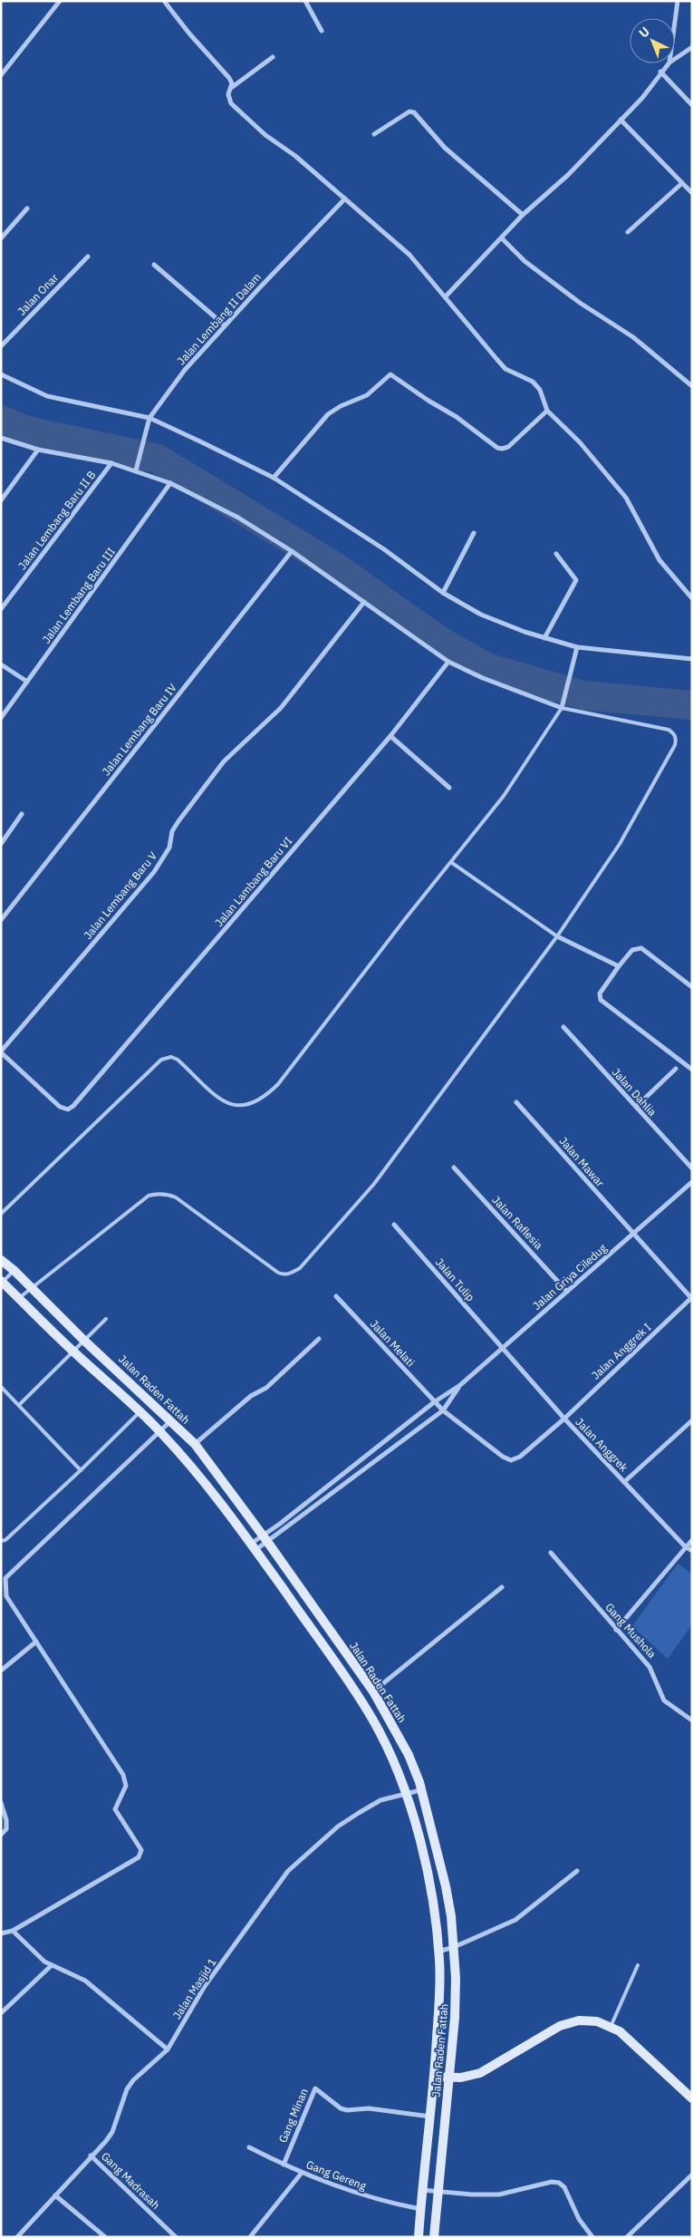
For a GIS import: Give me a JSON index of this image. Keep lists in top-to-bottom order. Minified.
{"streets":{"main road":["Jalan Raden Fattah"],"street":["Jalan Onar","Jalan Lembang II Dalam","Jalan Lembang Baru II B","Jalan Lembang Baru III","Jalan Lembang Baru IV","Jalan Lambang Baru VI","Jalan Lembang Baru V","Jalan Dahlia","Jalan Mawar","Jalan Raflesia","Jalan Griya Ciledug","Jalan Tulip","Jalan Melati","Jalan Anggrek I","Jalan Anggrek","Gang Mushola","Jalan Masjid 1","Gang Minan","Gang Gereng","Gang Madrasah"]},"crossings":[["Jalan Lambang Baru VI","Jalan Lembang Baru V"],["Jalan Mawar","Jalan Griya Ciledug"],["Jalan Mawar","Jalan Anggrek I"],["Jalan Raflesia","Jalan Griya Ciledug"],["Jalan Griya Ciledug","Jalan Tulip"],["Jalan Griya Ciledug","Jalan Melati"],["Jalan Griya Ciledug","Jalan Raden Fattah"],["Jalan Griya Ciledug","Jalan Anggrek"],["Jalan Tulip","Jalan Anggrek"],["Jalan Anggrek I","Jalan Anggrek"],["Jalan Raden Fattah","Jalan Masjid 1"],["Jalan Raden Fattah","Gang Minan"],["Jalan Raden Fattah","Gang Gereng"],["Jalan Masjid 1","Gang Madrasah"],["Gang Minan","Gang Gereng"]],"north":"top left"}
